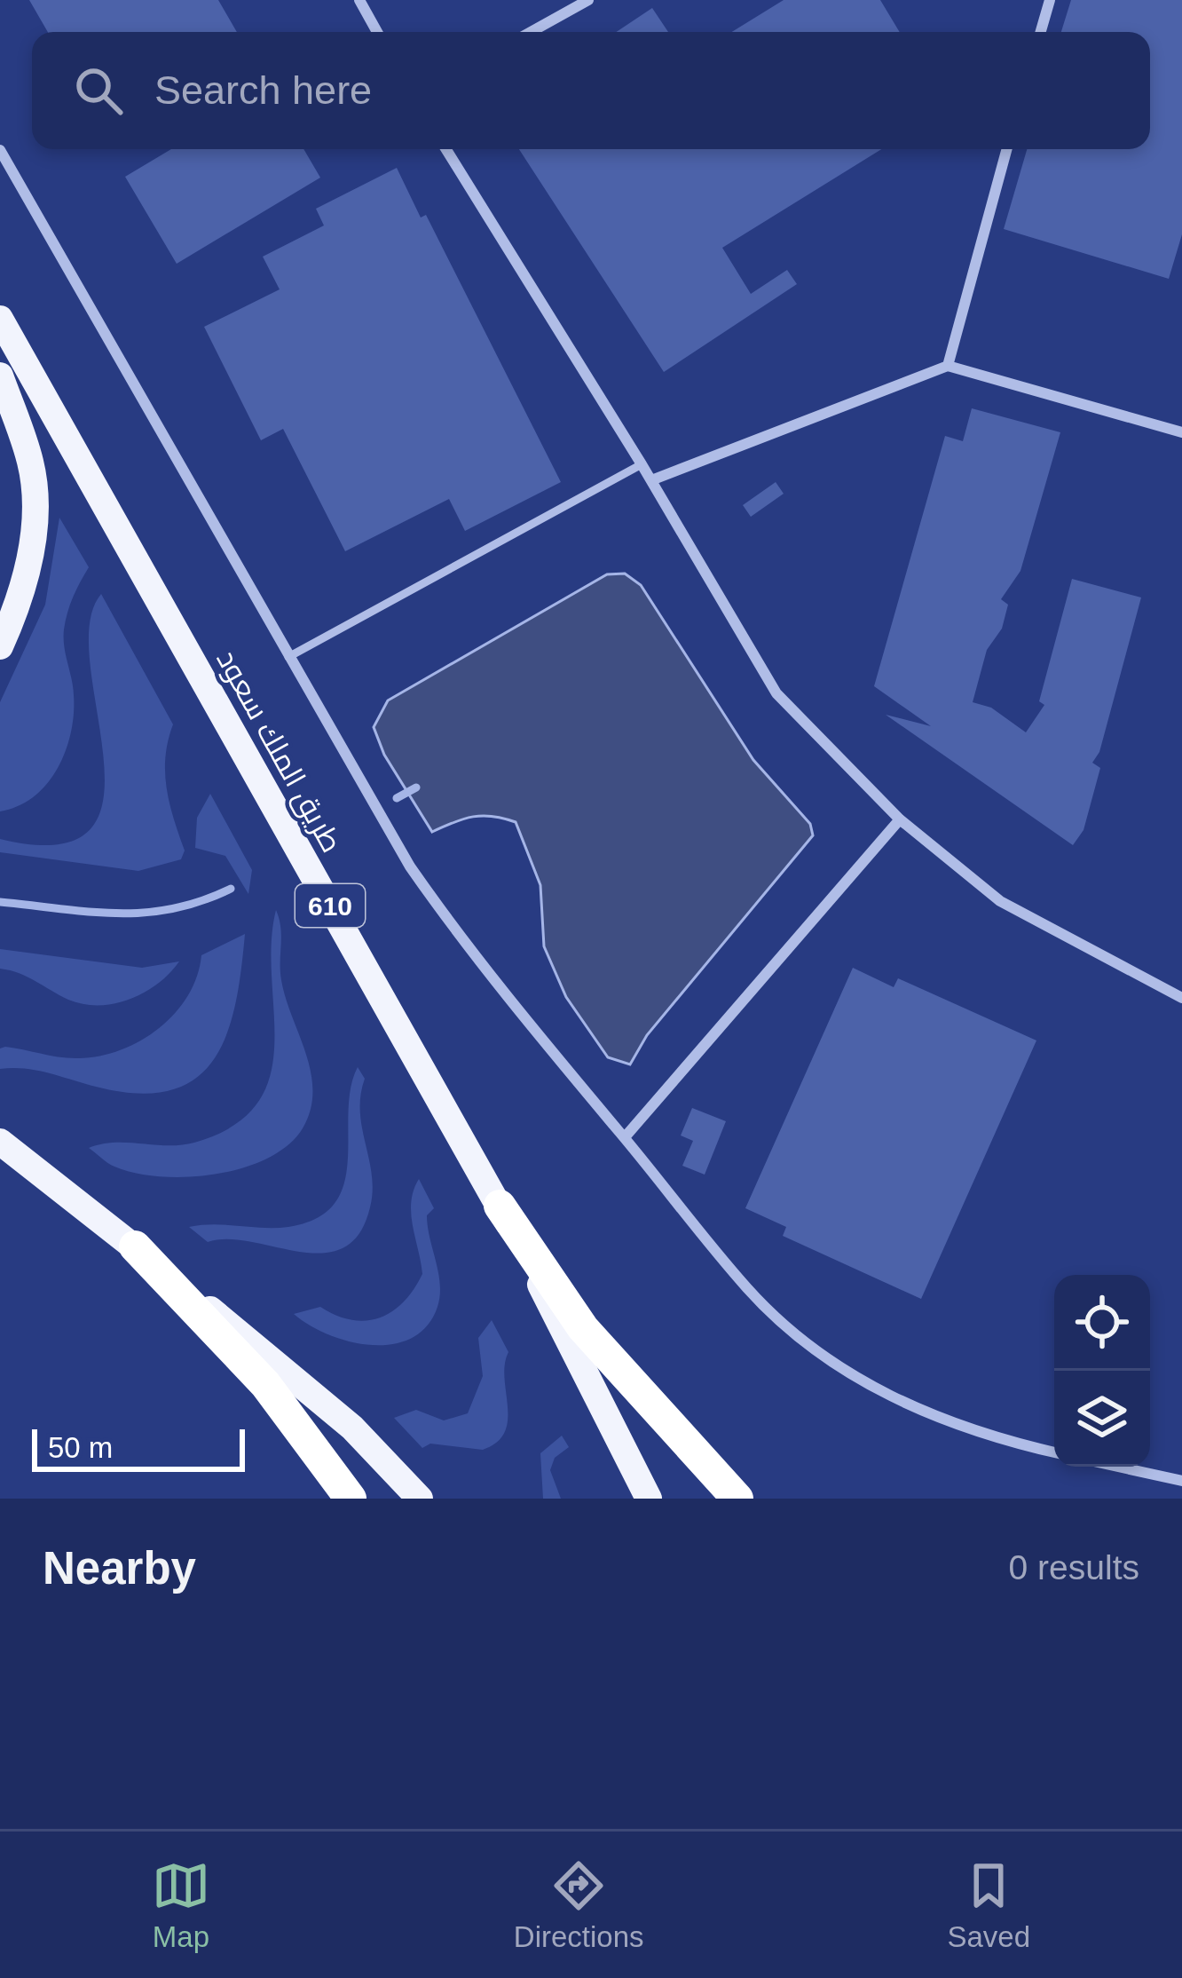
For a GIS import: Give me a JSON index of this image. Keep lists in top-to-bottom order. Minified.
{"streets":{"main road":["طريق الملك سعود","610"]},"scale_bar":"50 m","page":{"search":"Search here","scale":"50 m","heading":["Nearby","0 results"],"nav":["Map","Directions","Saved"]}}
